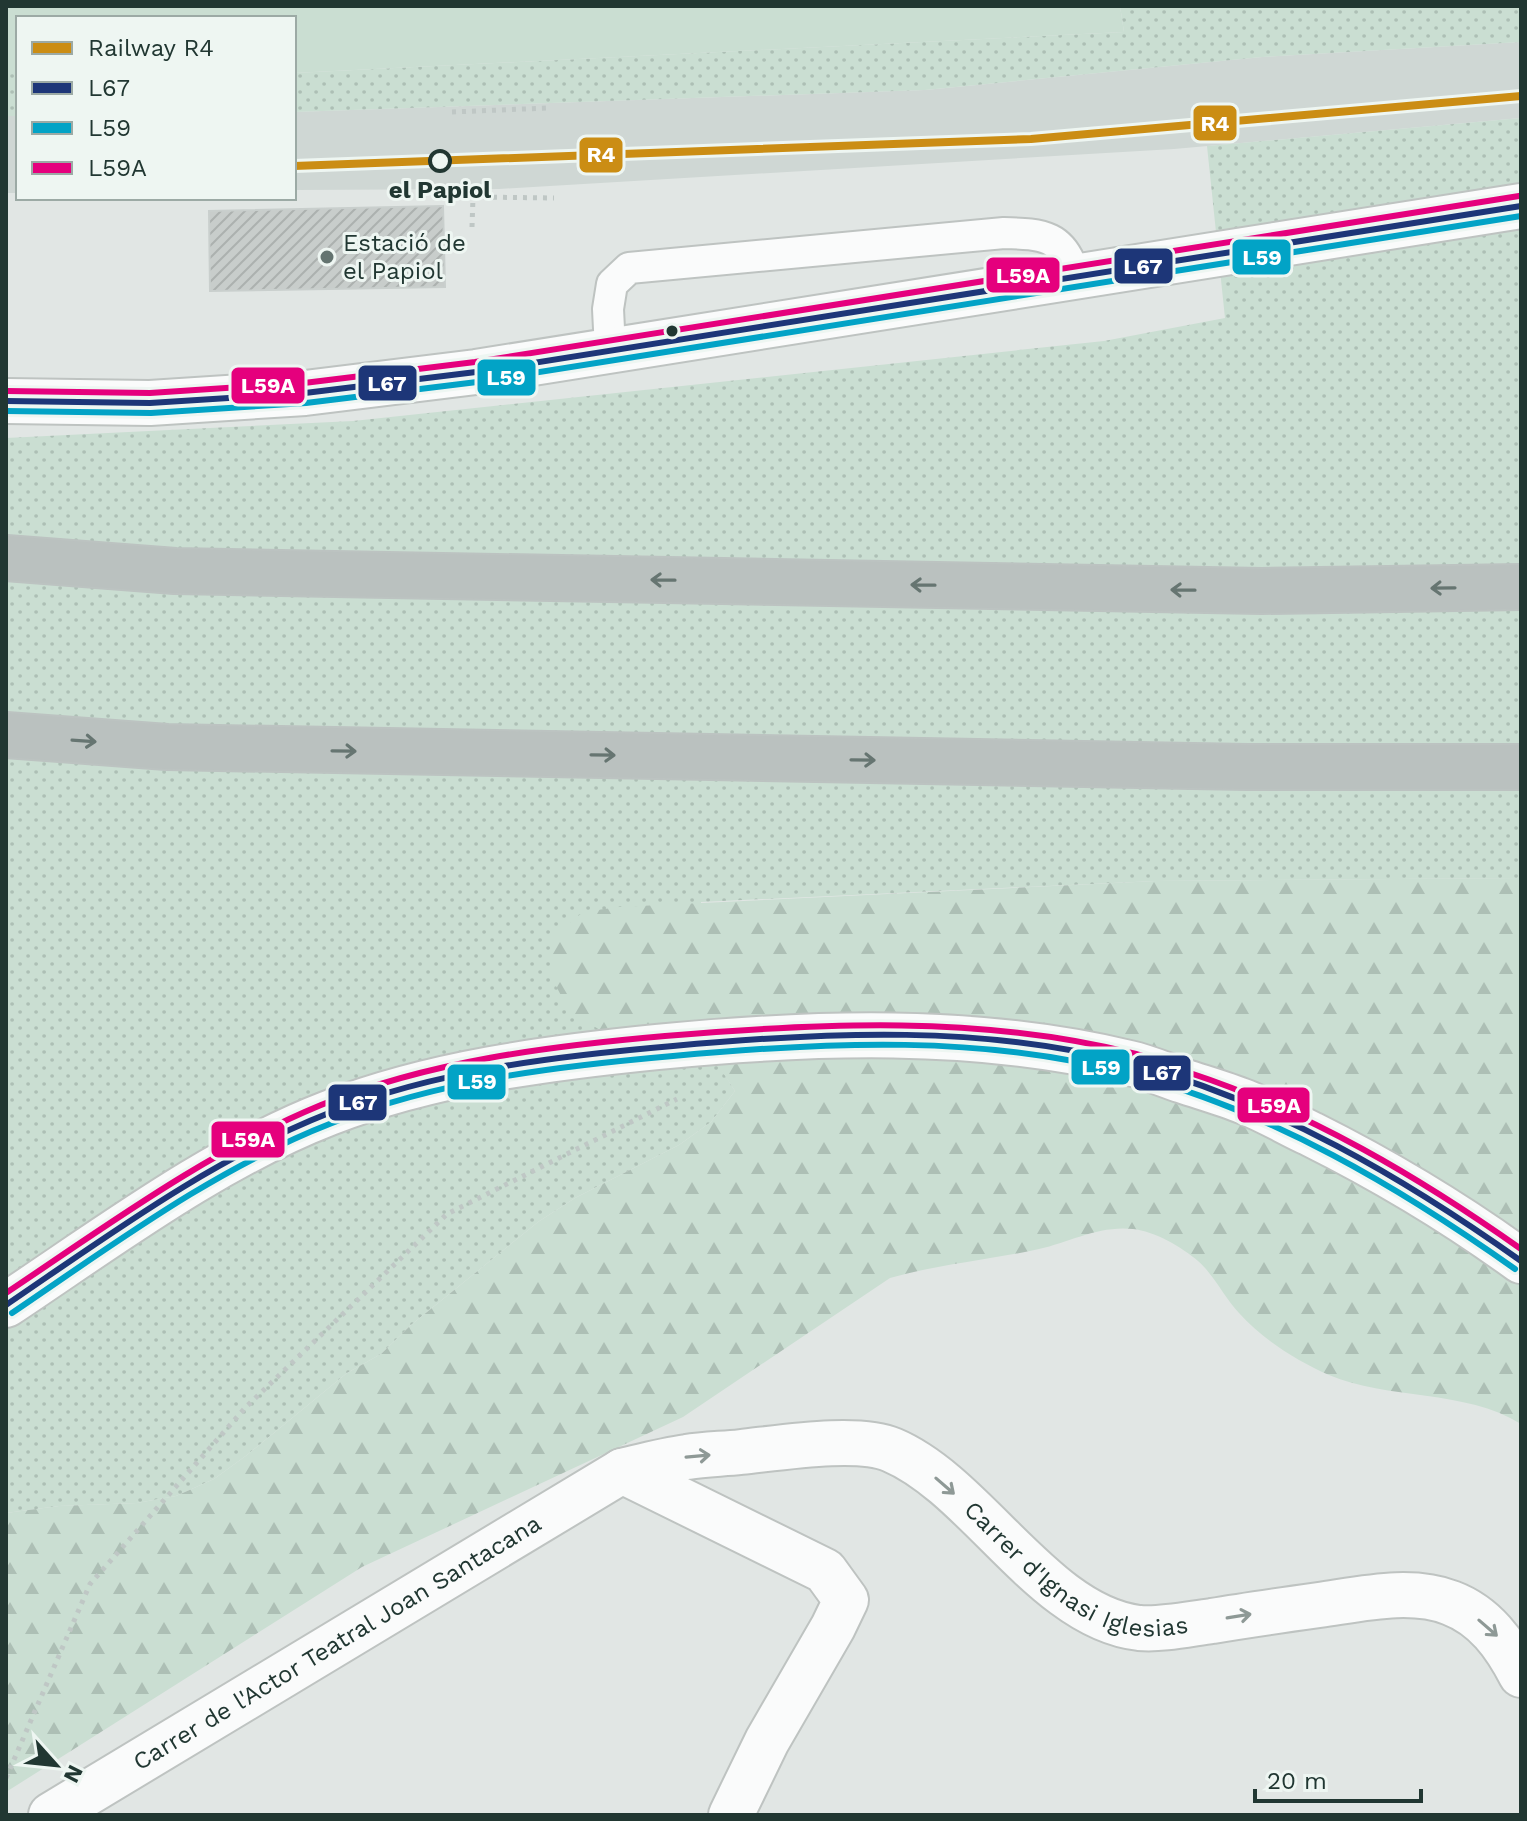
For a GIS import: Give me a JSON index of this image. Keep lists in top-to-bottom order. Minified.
{"streets":{"street":["Carrer d'Ignasi Iglesias","Carrer de l'Actor Teatral Joan Santacana"]},"crossings":[["Carrer d'Ignasi Iglesias","Carrer de l'Actor Teatral Joan Santacana"]],"one_way":["Carrer d'Ignasi Iglesias"],"places":["el Papiol","Estació de el Papiol"],"lines":["rail line R4","transit line L59A","transit line L67","transit line L59"],"legend":["Railway R4","L67","L59","L59A"],"scale_bar":"20 m","north":"bottom right"}
